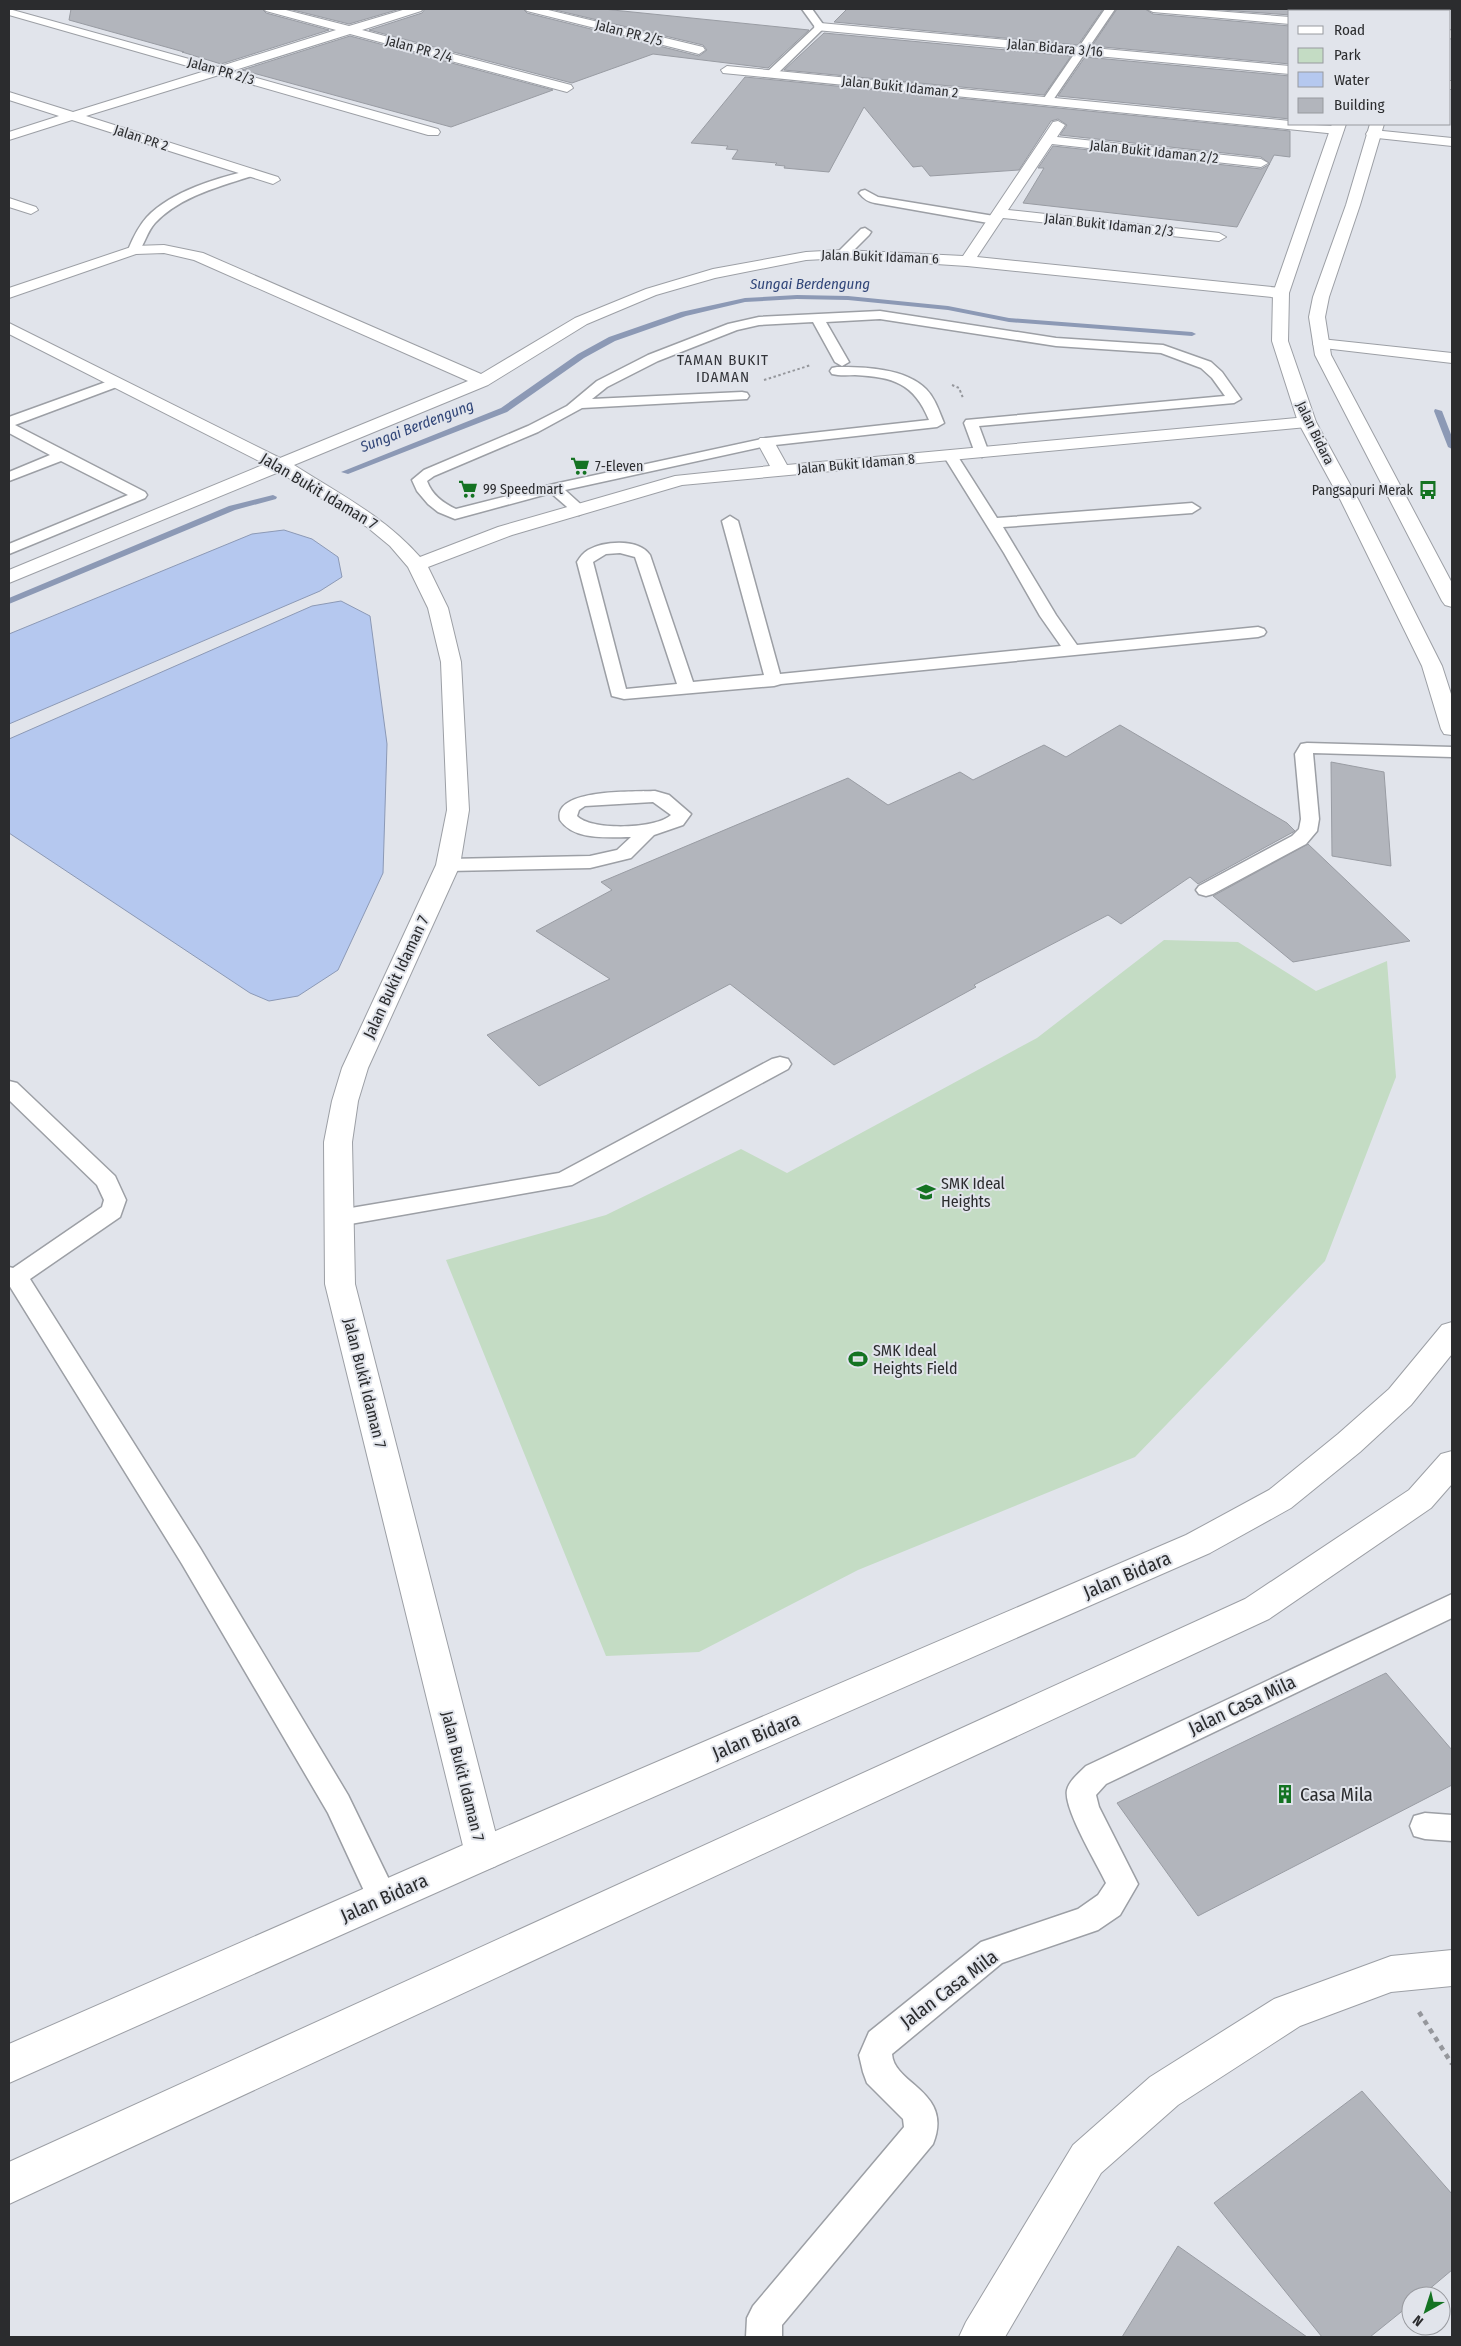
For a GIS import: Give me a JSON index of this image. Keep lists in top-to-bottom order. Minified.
{"streets":{"street":["Jalan PR 2/5","Jalan Bidara 3/16","Jalan PR 2/4","Jalan PR 2/3","Jalan Bukit Idaman 2","Jalan PR 2","Jalan Bukit Idaman 2/2","Jalan Bukit Idaman 2/3","Jalan Bukit Idaman 6","Jalan Bidara","Jalan Bukit Idaman 8","Jalan Bukit Idaman 7"],"lane":["Jalan Casa Mila"]},"crossings":[["Jalan Bukit Idaman 2","Jalan Bidara"],["Jalan Bukit Idaman 6","Jalan Bidara"],["Jalan Bukit Idaman 6","Jalan Bukit Idaman 7"],["Jalan Bidara","Jalan Bukit Idaman 8"],["Jalan Bidara","Jalan Bukit Idaman 7"],["Jalan Bukit Idaman 8","Jalan Bukit Idaman 7"]],"districts":["TAMAN BUKIT IDAMAN"],"water":["Sungai Berdengung"],"places":{"supermarket":["7-Eleven","99 Speedmart"],"bus stop":["Pangsapuri Merak"],"school or university":["SMK Ideal Heights"],"sports":["SMK Ideal Heights Field"],"building":["Casa Mila"]},"legend":["Road","Park","Water","Building"],"north":"bottom left"}
